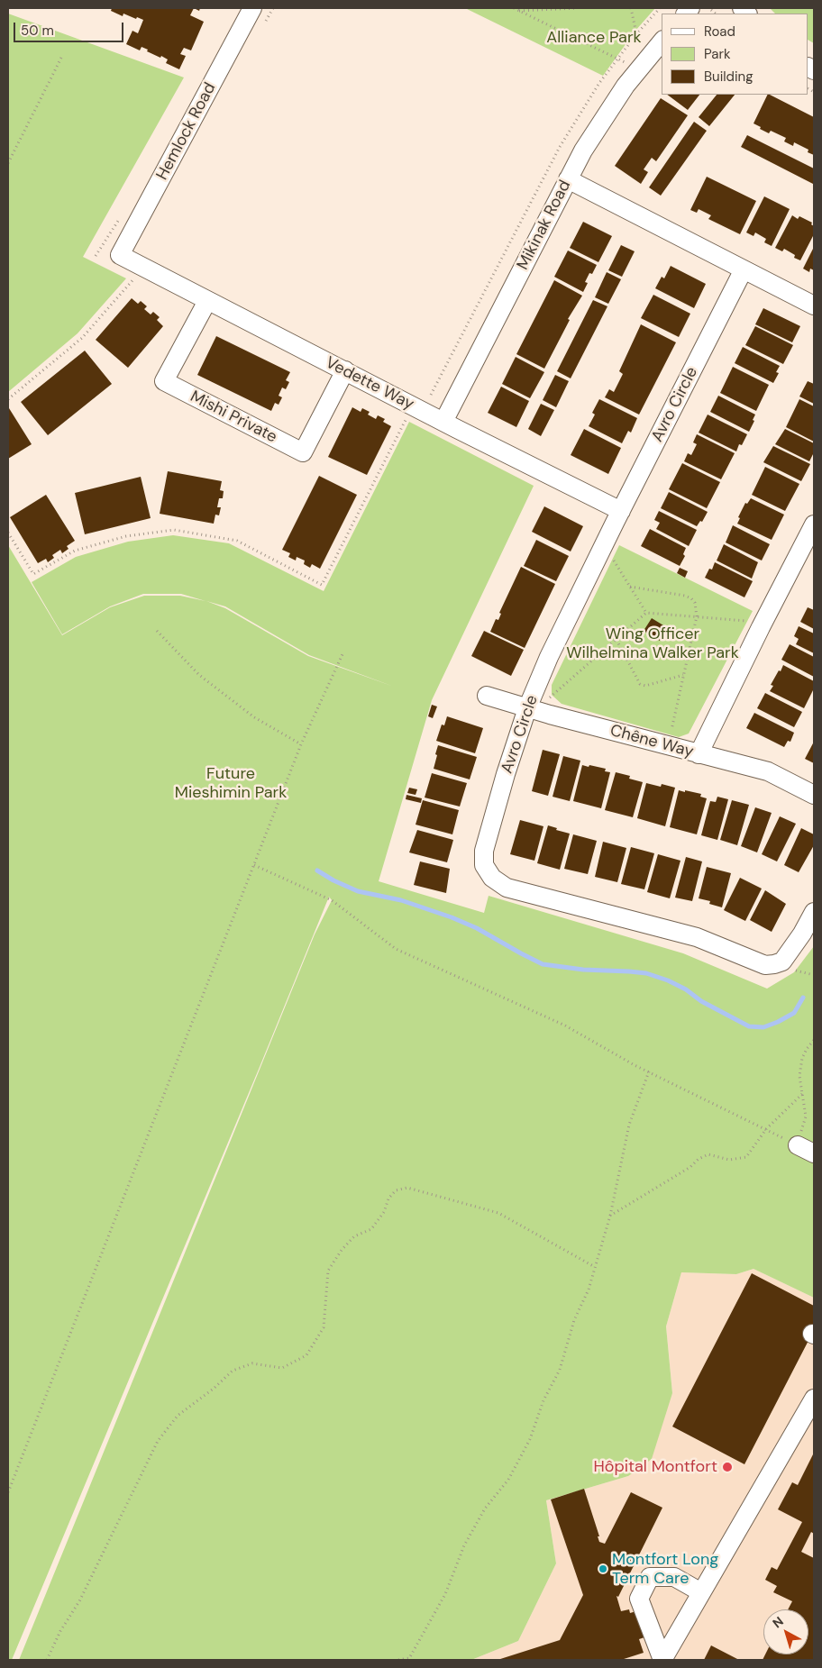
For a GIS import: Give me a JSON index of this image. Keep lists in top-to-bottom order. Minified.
{"streets":{"street":["Hemlock Road","Mikinak Road","Vedette Way","Avro Circle","Mishi Private","Chêne Way"]},"crossings":[["Hemlock Road","Vedette Way"],["Mikinak Road","Vedette Way"],["Vedette Way","Avro Circle"],["Vedette Way","Mishi Private"],["Avro Circle","Chêne Way"]],"parks":["Alliance Park","Wing Officer Wilhelmina Walker Park","Future Mieshimin Park"],"places":["Hôpital Montfort","Montfort Long Term Care"],"legend":["Road","Park","Building"],"scale_bar":"50 m","north":"top left"}
